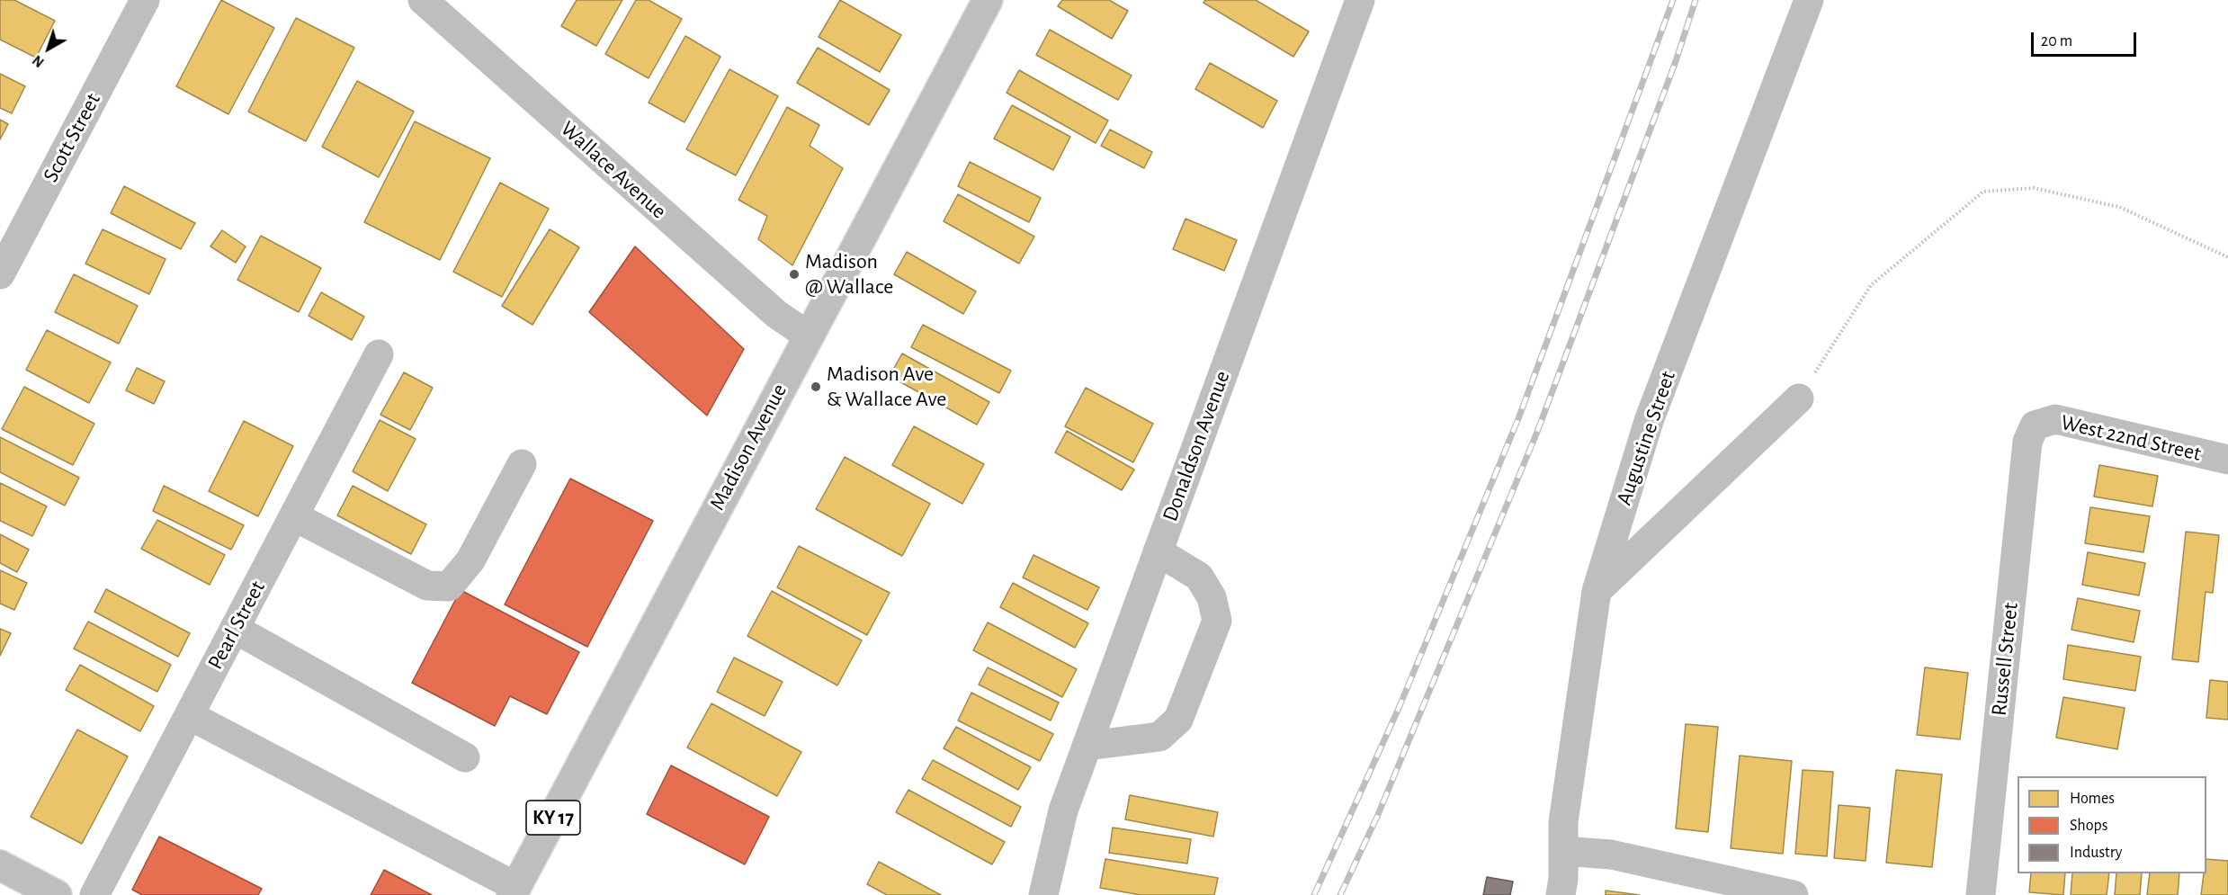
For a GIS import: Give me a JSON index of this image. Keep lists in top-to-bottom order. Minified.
{"streets":{"street":["Scott Street","Wallace Avenue","Augustine Street","West 22nd Street","Donaldson Avenue","Madison Avenue","Pearl Street","Russell Street","KY 17"]},"crossings":[["Wallace Avenue","Madison Avenue"],["West 22nd Street","Russell Street"]],"places":["Madison @ Wallace","Madison Ave & Wallace Ave"],"legend":["Homes","Shops","Industry"],"scale_bar":"20 m","north":"bottom left"}
